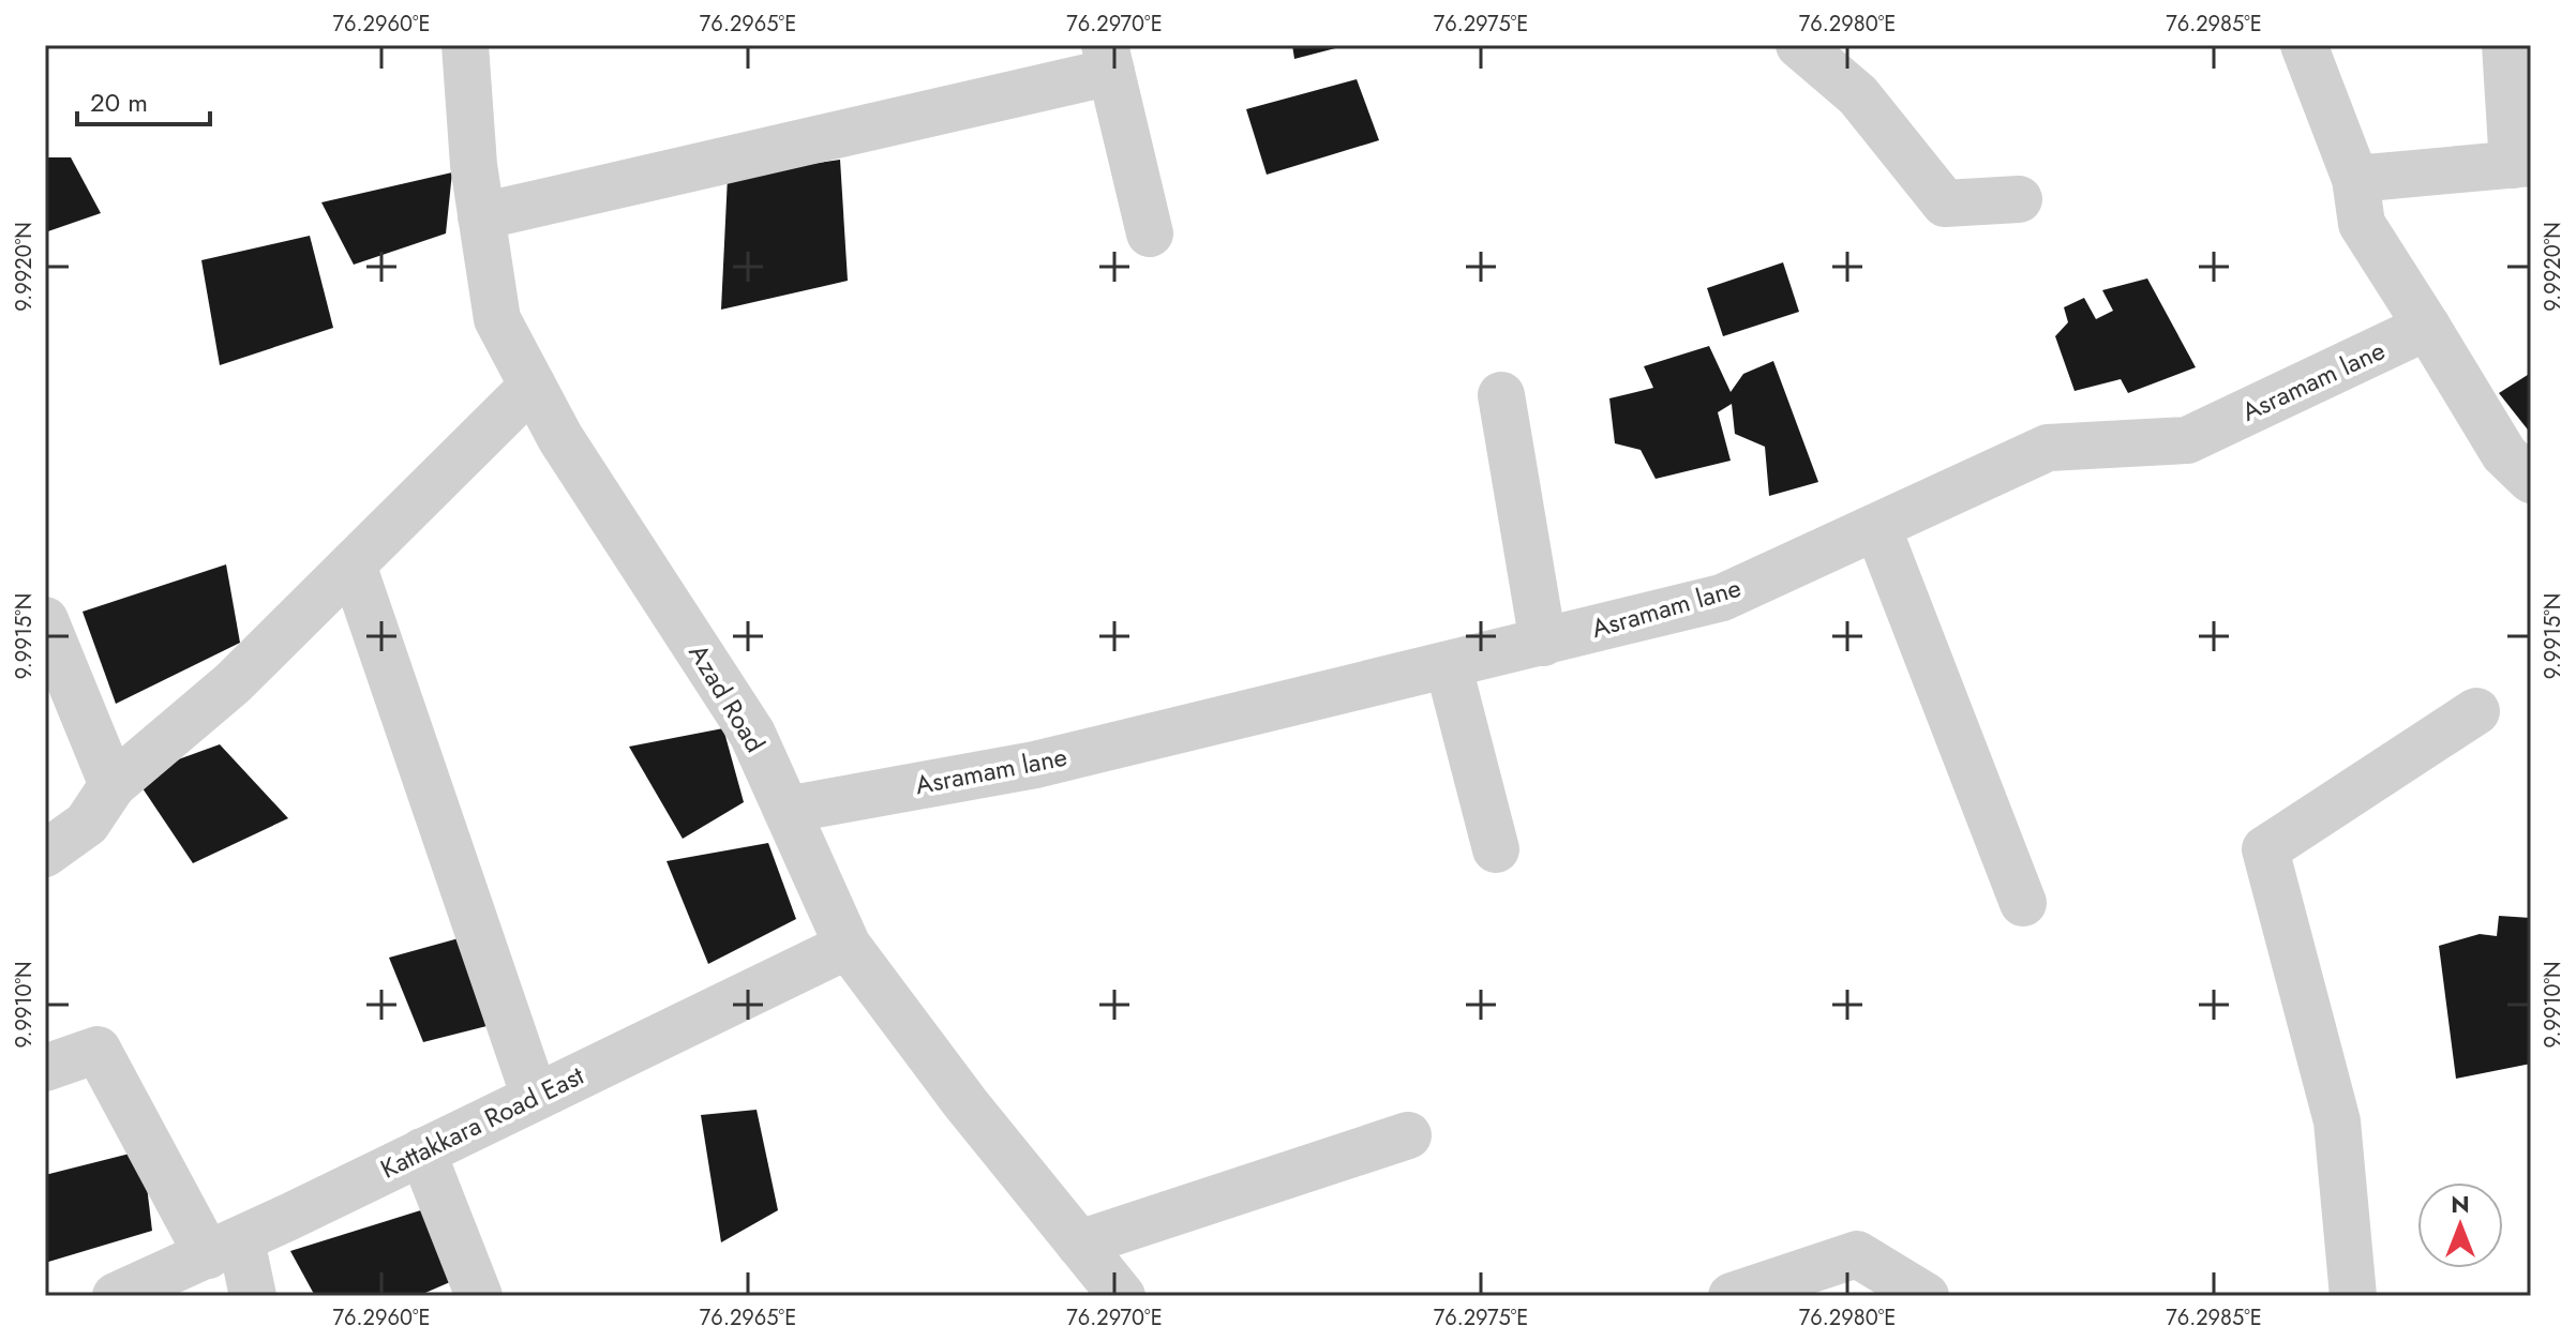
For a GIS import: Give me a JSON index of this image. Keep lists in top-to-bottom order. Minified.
{"streets":{"street":["Asramam lane","Azad Road","Kattakkara Road East"]},"crossings":[["Asramam lane","Azad Road"],["Azad Road","Kattakkara Road East"]],"scale_bar":"20 m","north":"top","coordinates":["76.2960°E","76.2965°E","76.2970°E","76.2975°E","76.2980°E","76.2985°E","9.9920°N","9.9915°N","9.9910°N"]}
